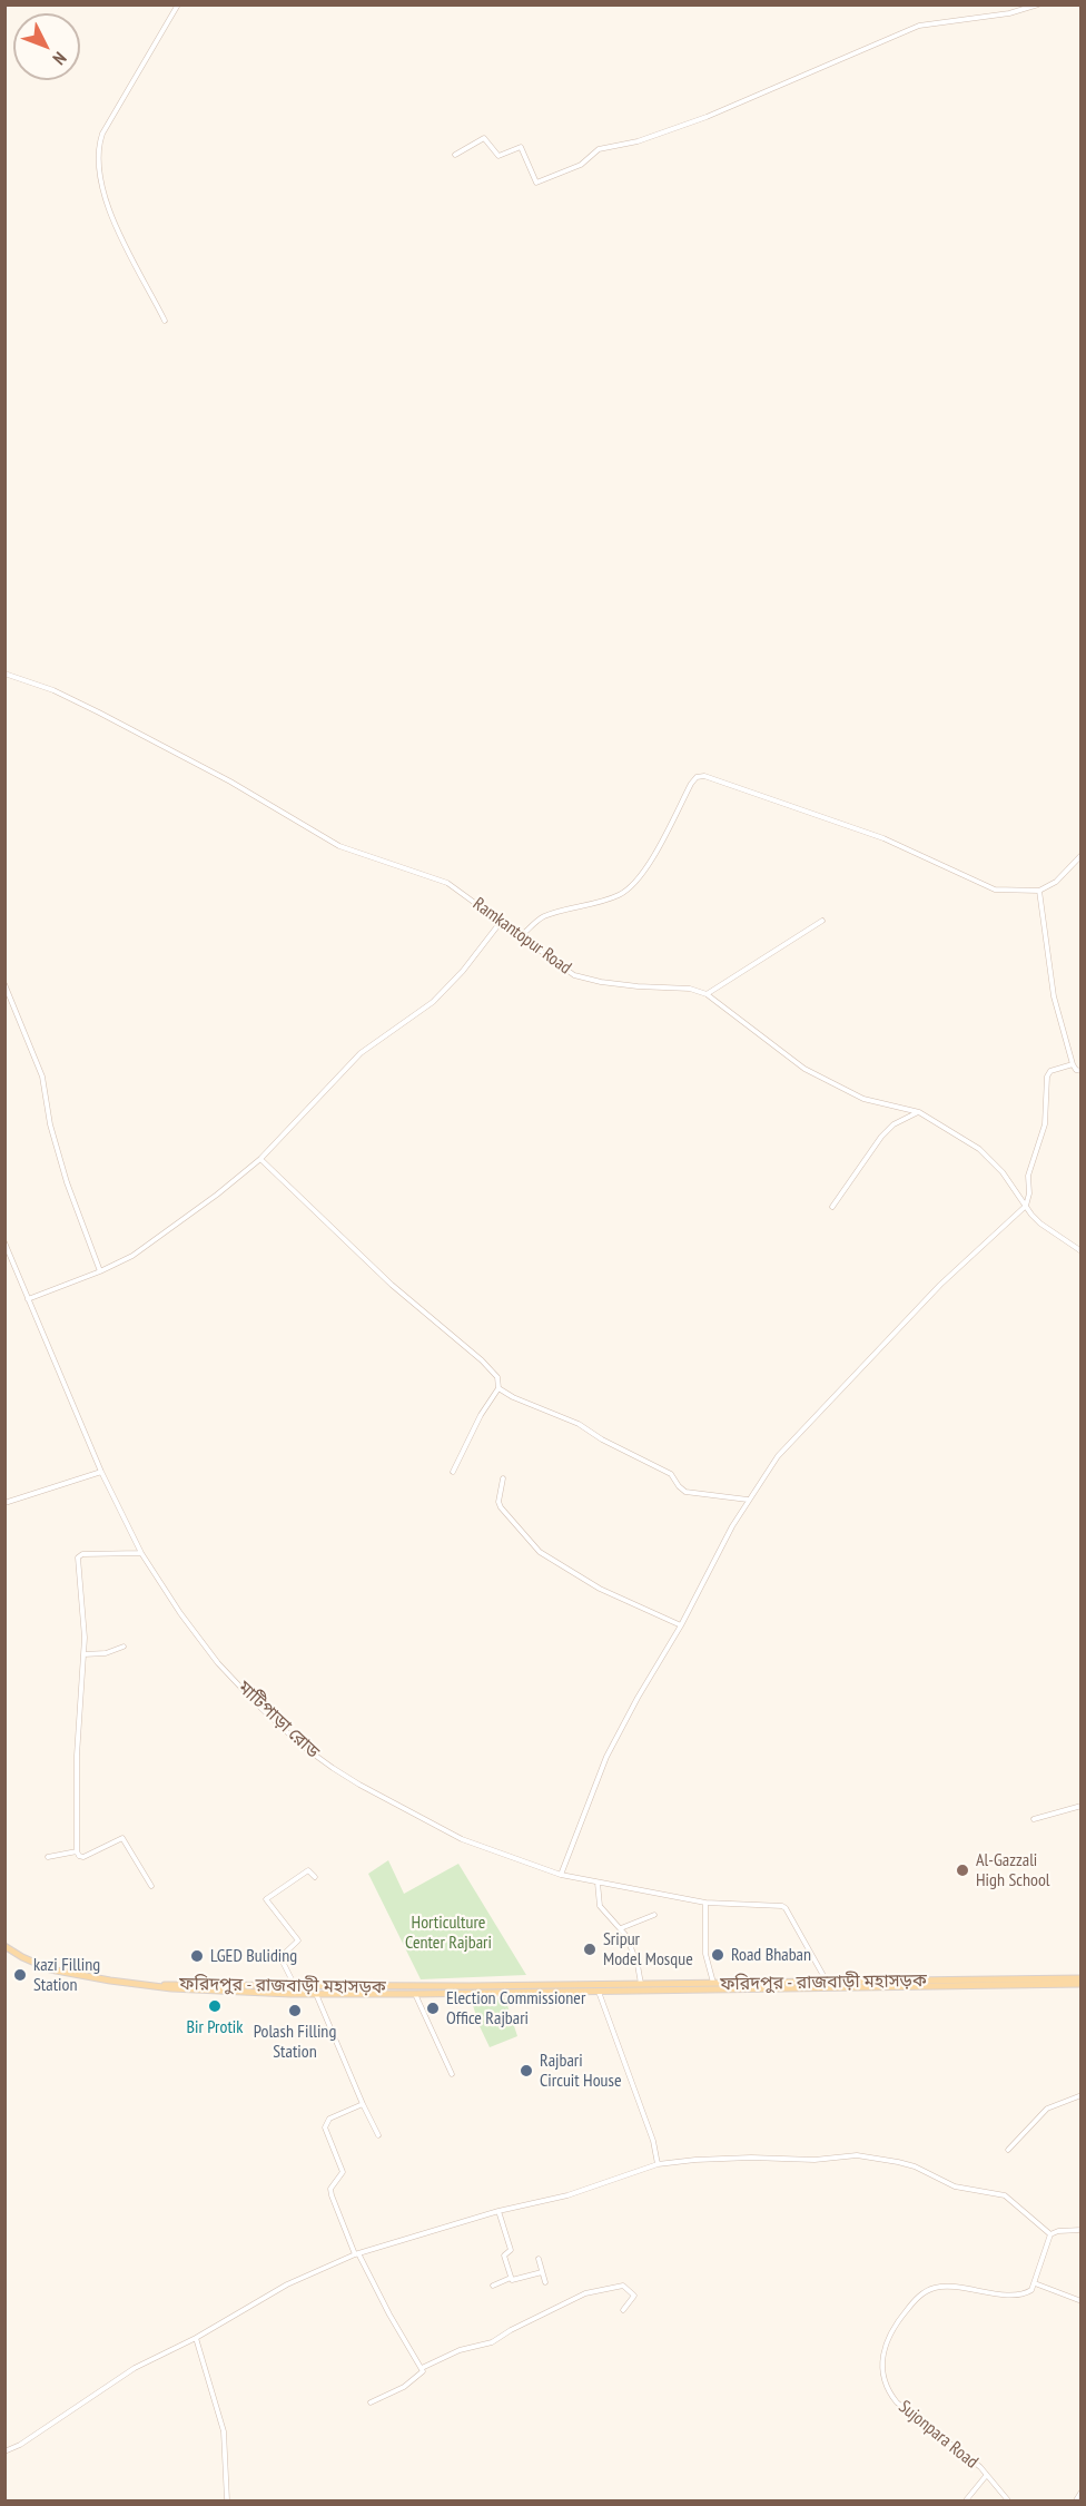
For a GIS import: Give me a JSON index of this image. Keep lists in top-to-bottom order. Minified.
{"streets":{"main road":["ফরিদপুর - রাজবাড়ী মহাসড়ক"],"street":["Ramkantopur Road","মাটিপাড়া রোড","Sujonpara Road"]},"crossings":[["মাটিপাড়া রোড","ফরিদপুর - রাজবাড়ী মহাসড়ক"]],"parks":["Horticulture Center Rajbari"],"places":["Al-Gazzali High School","Sripur Model Mosque","Road Bhaban","LGED Buliding","kazi Filling Station","Bir Protik","Election Commissioner Office Rajbari","Polash Filling Station","Rajbari Circuit House"],"north":"bottom right"}
